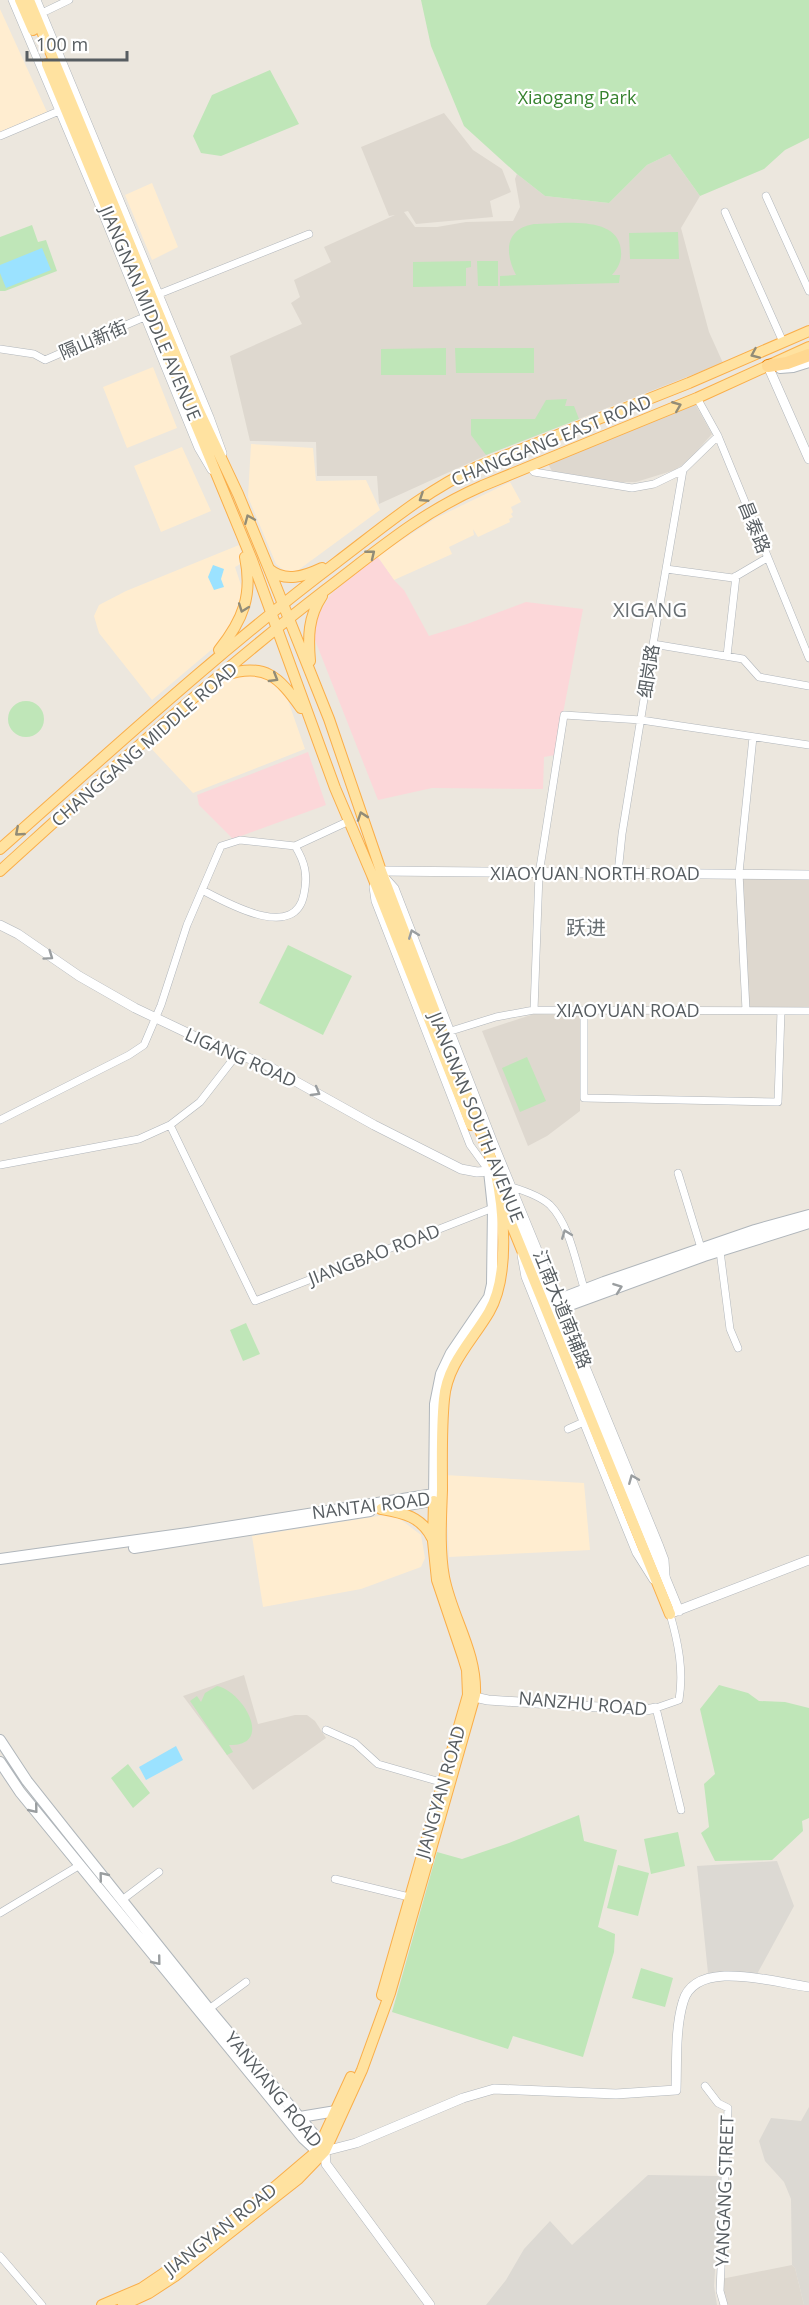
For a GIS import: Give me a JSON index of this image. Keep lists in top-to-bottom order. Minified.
{"streets":{"main road":["JIANGNAN MIDDLE AVENUE","CHANGGANG EAST ROAD","CHANGGANG MIDDLE ROAD","JIANGNAN SOUTH AVENUE","NANTAI ROAD","JIANGYAN ROAD","YANXIANG ROAD"],"street":["隔山新街","昌泰路","细岗路","XIAOYUAN NORTH ROAD","XIAOYUAN ROAD","LIGANG ROAD","JIANGBAO ROAD","江南大道南辅路","NANZHU ROAD","YANGANG STREET"]},"crossings":[["JIANGNAN MIDDLE AVENUE","隔山新街"],["JIANGNAN MIDDLE AVENUE","CHANGGANG EAST ROAD"],["JIANGNAN MIDDLE AVENUE","CHANGGANG MIDDLE ROAD"],["JIANGNAN MIDDLE AVENUE","JIANGNAN SOUTH AVENUE"],["CHANGGANG EAST ROAD","昌泰路"],["CHANGGANG EAST ROAD","CHANGGANG MIDDLE ROAD"],["CHANGGANG EAST ROAD","JIANGNAN SOUTH AVENUE"],["细岗路","XIAOYUAN NORTH ROAD"],["CHANGGANG MIDDLE ROAD","JIANGNAN SOUTH AVENUE"],["XIAOYUAN NORTH ROAD","JIANGNAN SOUTH AVENUE"],["LIGANG ROAD","JIANGNAN SOUTH AVENUE"],["LIGANG ROAD","江南大道南辅路"],["LIGANG ROAD","JIANGYAN ROAD"],["JIANGNAN SOUTH AVENUE","江南大道南辅路"],["JIANGNAN SOUTH AVENUE","JIANGYAN ROAD"],["JIANGBAO ROAD","JIANGYAN ROAD"],["江南大道南辅路","JIANGYAN ROAD"],["NANTAI ROAD","JIANGYAN ROAD"],["NANZHU ROAD","JIANGYAN ROAD"],["JIANGYAN ROAD","YANXIANG ROAD"]],"one_way":["LIGANG ROAD"],"districts":["XIGANG","跃进"],"parks":["Xiaogang Park"],"scale_bar":"100 m"}
